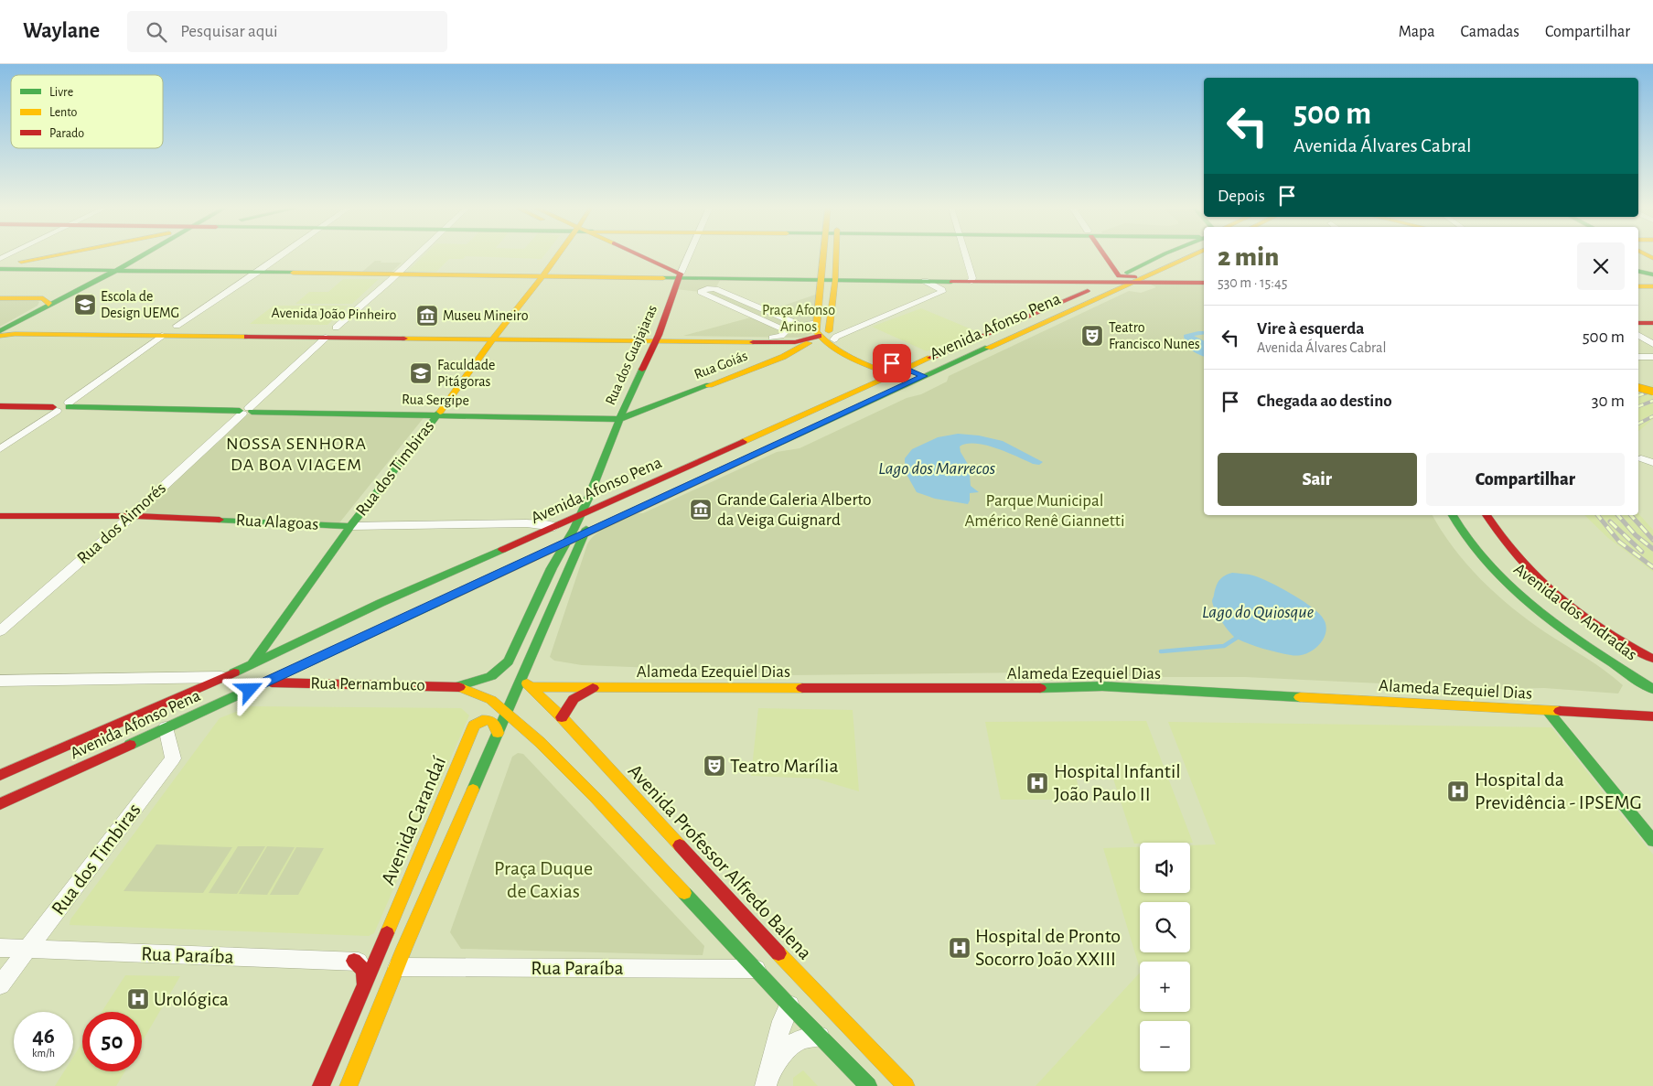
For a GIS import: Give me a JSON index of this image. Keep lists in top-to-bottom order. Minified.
{"streets":{"street":["Avenida João Pinheiro","Avenida Afonso Pena","Rua dos Guajajaras","Rua Goiás","Rua Sergipe","Rua dos Timbiras","Rua Alagoas","Rua dos Aimorés","Avenida dos Andradas","Alameda Ezequiel Dias","Rua Pernambuco","Avenida Carandaí","Avenida Professor Alfredo Balena","Rua Paraíba"]},"crossings":[["Avenida João Pinheiro","Rua dos Guajajaras"],["Avenida João Pinheiro","Rua Goiás"],["Avenida João Pinheiro","Rua dos Timbiras"],["Avenida João Pinheiro","Rua dos Aimorés"],["Avenida Afonso Pena","Rua dos Guajajaras"],["Avenida Afonso Pena","Rua dos Timbiras"],["Avenida Afonso Pena","Rua Alagoas"],["Avenida Afonso Pena","Rua Pernambuco"],["Avenida Afonso Pena","Avenida Carandaí"],["Rua dos Guajajaras","Rua Goiás"],["Rua dos Guajajaras","Rua Sergipe"],["Rua Goiás","Rua Sergipe"],["Rua Sergipe","Rua dos Timbiras"],["Rua Sergipe","Rua dos Aimorés"],["Rua dos Timbiras","Rua Alagoas"],["Rua dos Timbiras","Rua Pernambuco"],["Rua dos Timbiras","Rua Paraíba"],["Rua Alagoas","Rua dos Aimorés"],["Alameda Ezequiel Dias","Avenida Professor Alfredo Balena"],["Rua Pernambuco","Avenida Professor Alfredo Balena"],["Avenida Carandaí","Avenida Professor Alfredo Balena"],["Avenida Carandaí","Rua Paraíba"],["Avenida Professor Alfredo Balena","Rua Paraíba"]],"districts":["NOSSA SENHORA DA BOA VIAGEM"],"water":["Lago dos Marrecos","Lago do Quiosque"],"parks":["Praça Afonso Arinos","Parque Municipal Américo Renê Giannetti","Praça Duque de Caxias"],"places":{"school or university":["Escola de Design UEMG","Faculdade Pitágoras"],"museum":["Museu Mineiro","Grande Galeria Alberto da Veiga Guignard"],"theatre":["Teatro Francisco Nunes","Teatro Marília"],"hospital":["Hospital Infantil João Paulo II","Hospital da Previdência - IPSEMG","Hospital de Pronto Socorro João XXIII","Urológica"]},"legend":["Livre","Lento","Parado"],"page":{"header":"Waylane","search":"Pesquisar aqui","nav":["Mapa","Camadas","Compartilhar"],"turn":["500 m","Avenida Álvares Cabral"],"then":"Depois","heading":["2 min","530 m · 15:45"],"list":[{"name":"Vire à esquerda","note":"Avenida Álvares Cabral","value":"500 m"},{"name":"Chegada ao destino","value":"30 m"}],"buttons":["Sair","Compartilhar"],"map_buttons":["+","−"],"speed":"46 km/h","limit":"50"}}
